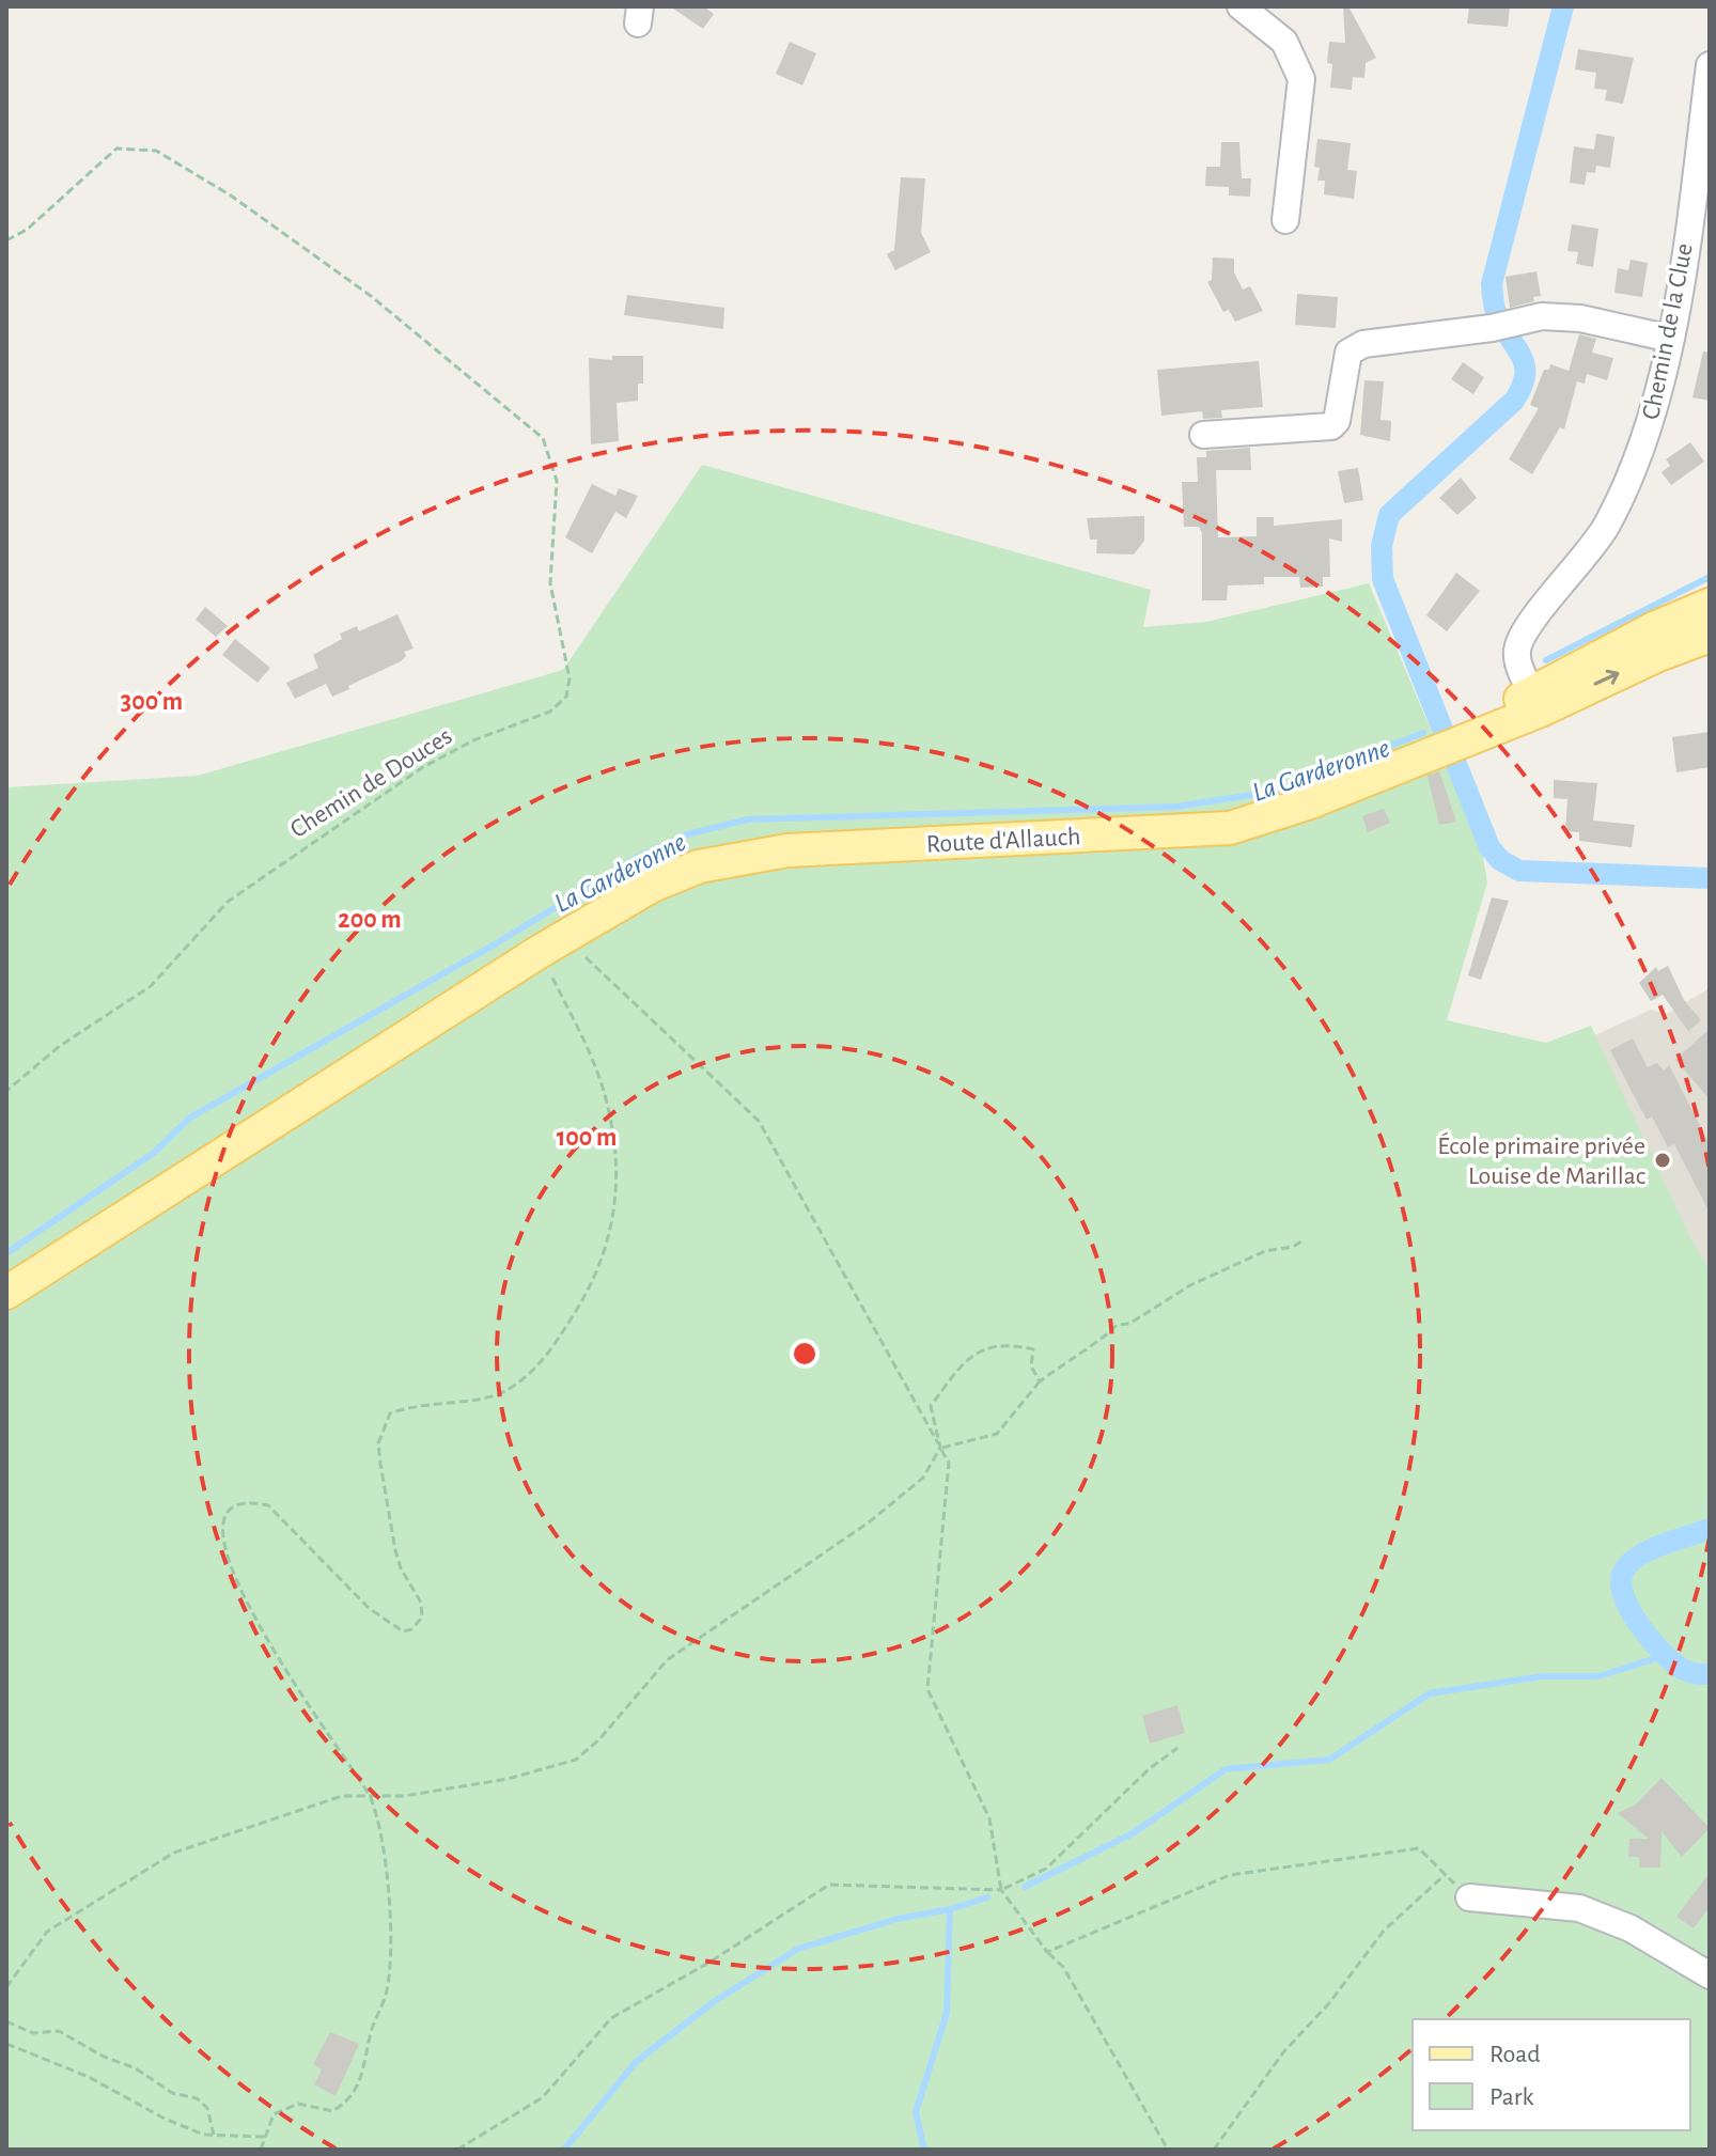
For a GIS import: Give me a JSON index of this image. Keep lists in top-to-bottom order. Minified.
{"streets":{"main road":["Route d'Allauch"],"street":["Chemin de la Clue"],"path":["Chemin de Douces"]},"crossings":[["Chemin de la Clue","Route d'Allauch"]],"water":["La Garderonne"],"places":["École primaire privée Louise de Marillac"],"legend":["Road","Park"],"rings":["300 m","200 m","100 m"]}
